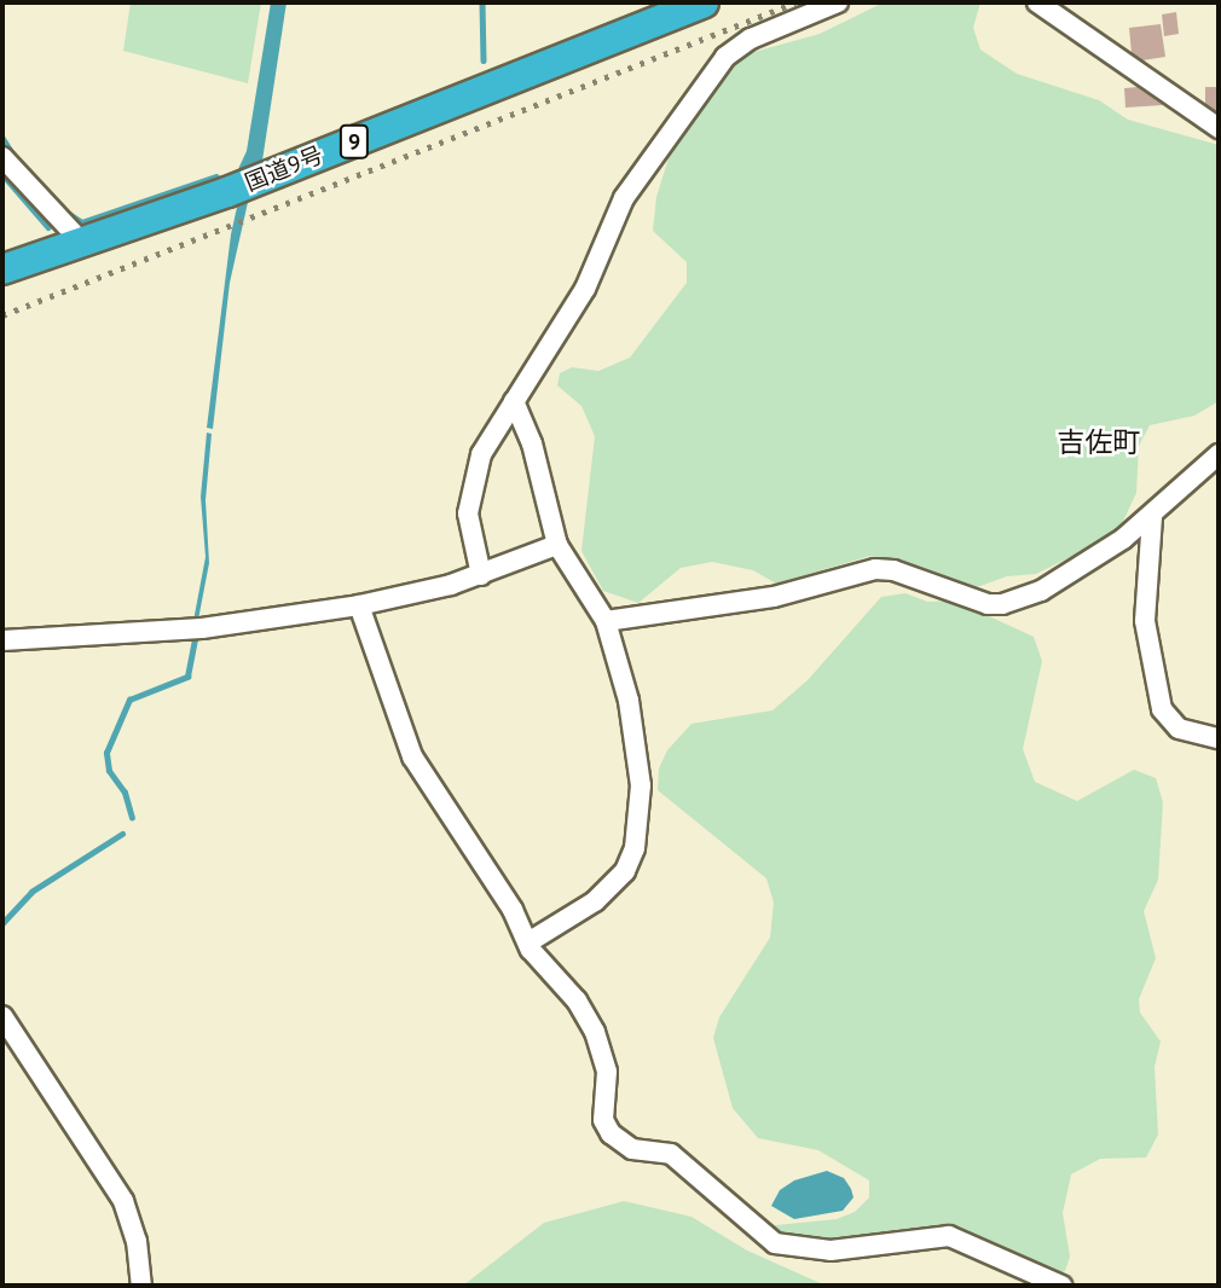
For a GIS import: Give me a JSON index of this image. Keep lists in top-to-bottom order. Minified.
{"streets":{"highway":["9","国道9号"]},"districts":["吉佐町"]}
